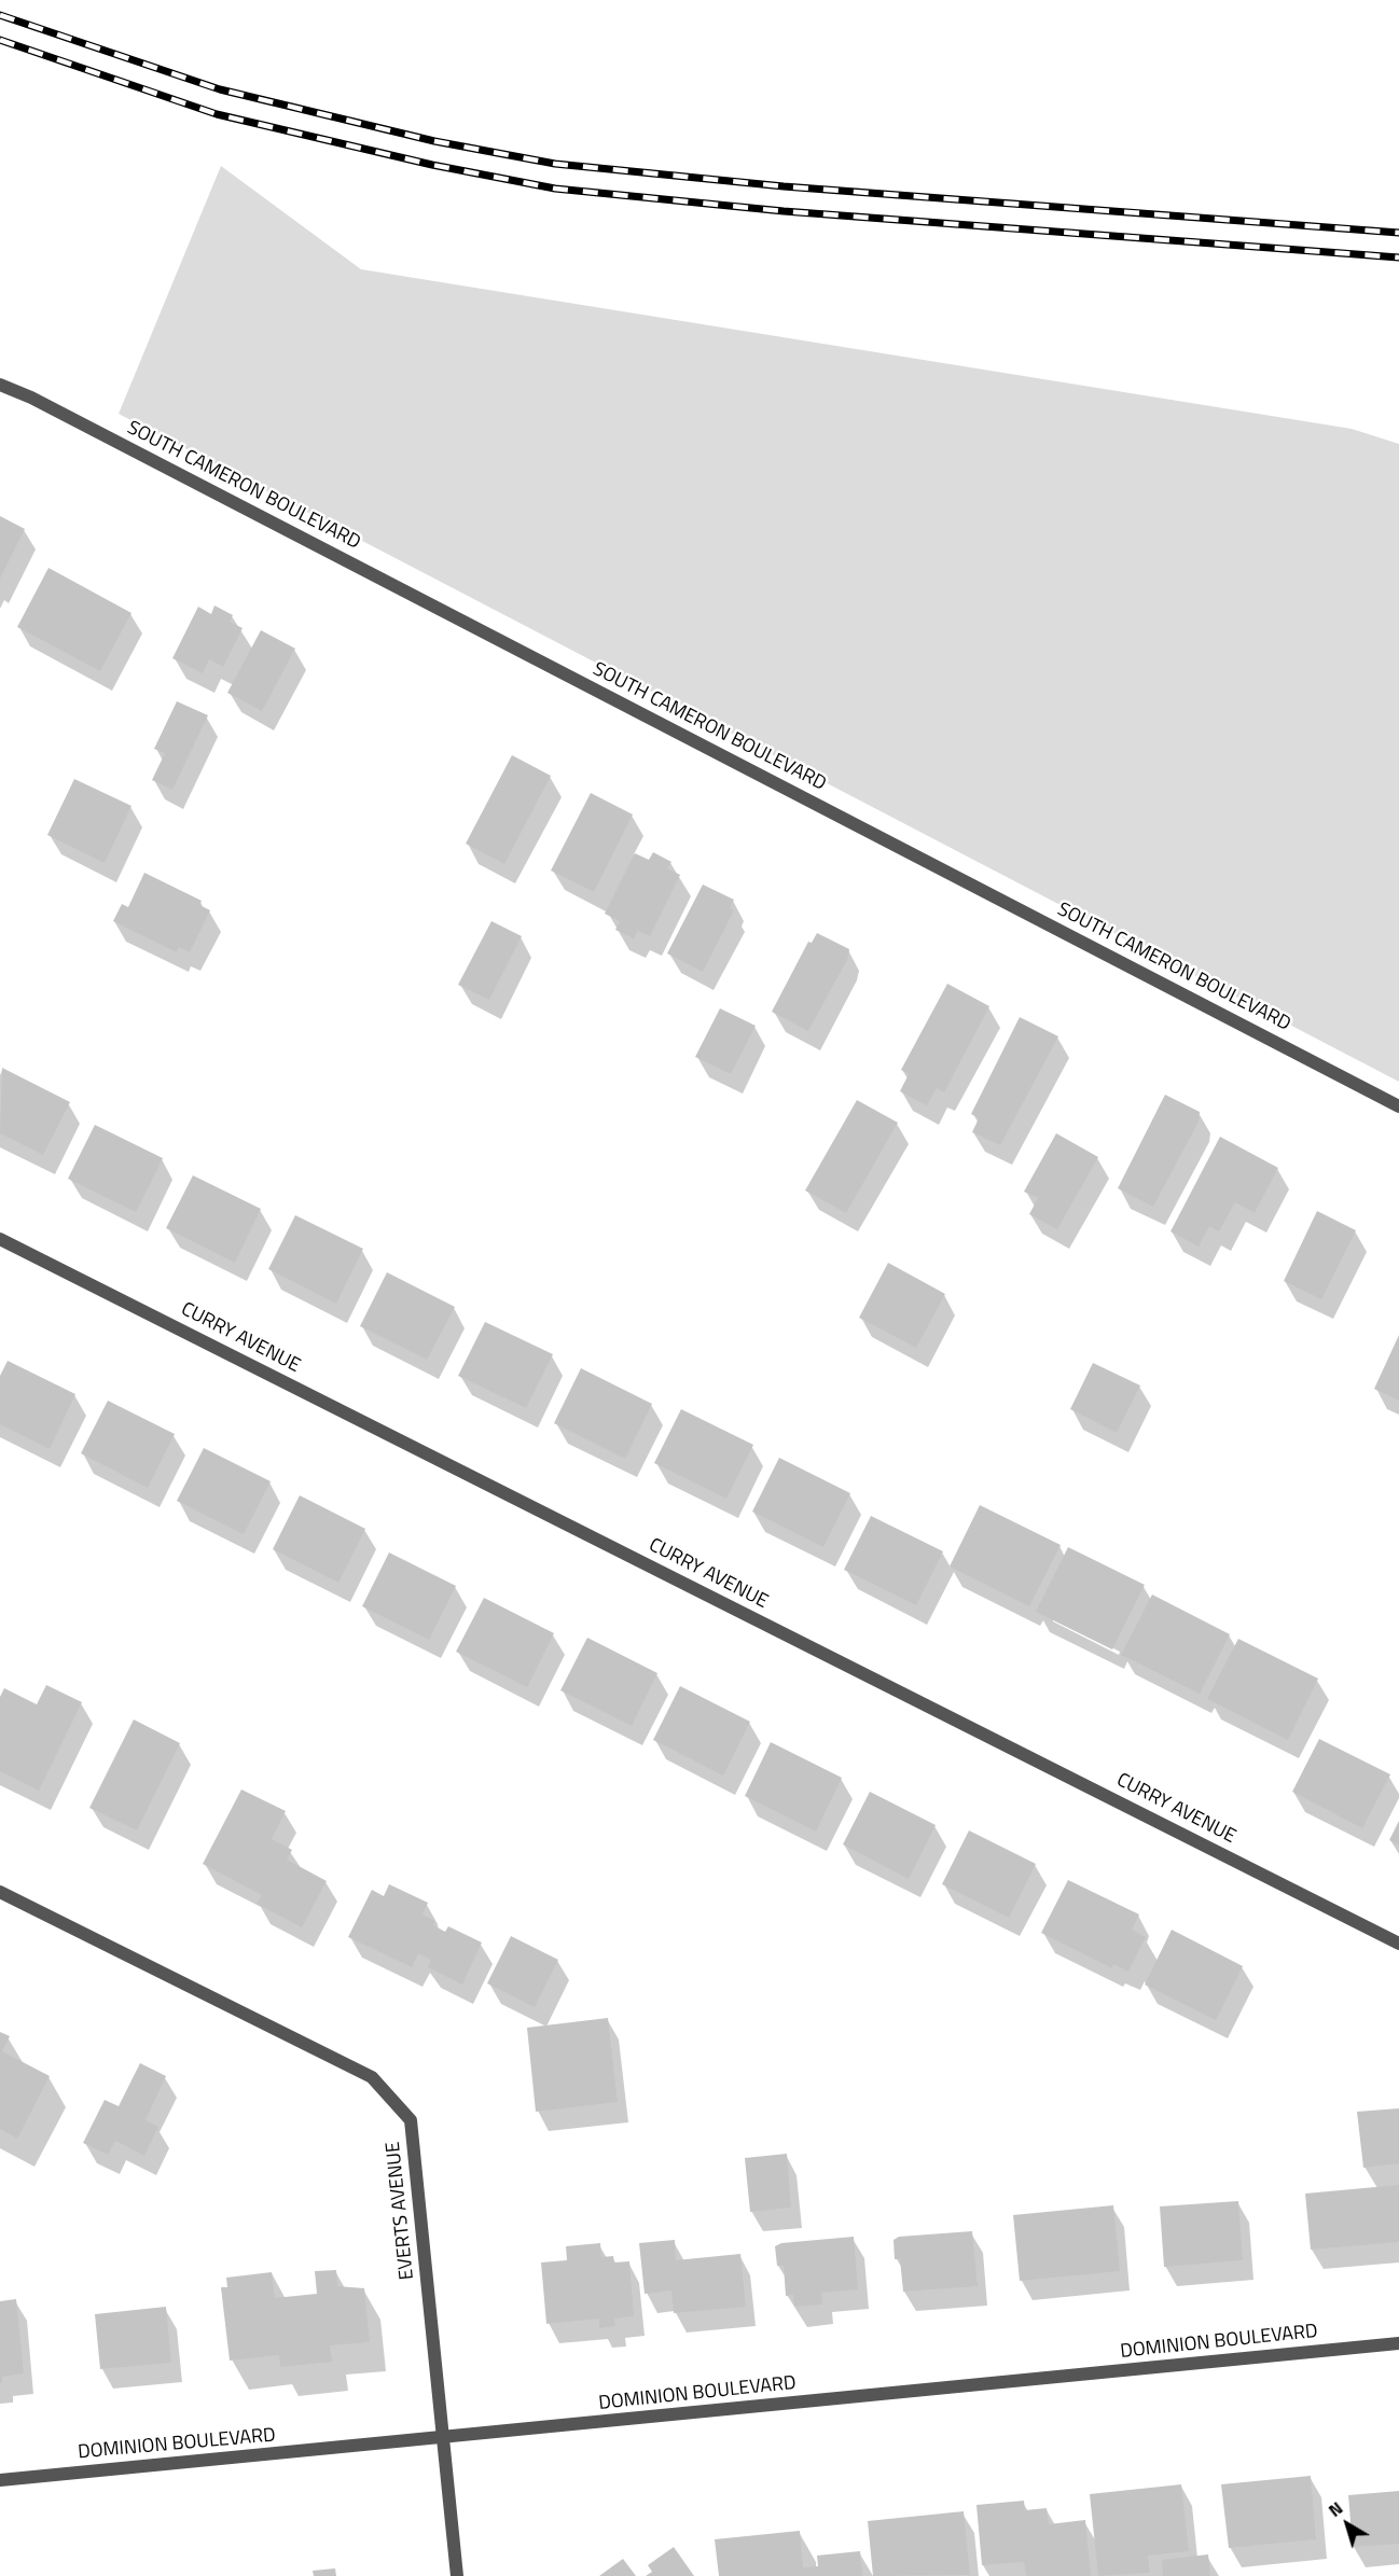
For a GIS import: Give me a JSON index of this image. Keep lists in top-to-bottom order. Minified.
{"streets":{"street":["SOUTH CAMERON BOULEVARD","CURRY AVENUE","EVERTS AVENUE","DOMINION BOULEVARD"]},"crossings":[["EVERTS AVENUE","DOMINION BOULEVARD"]],"north":"top left"}
